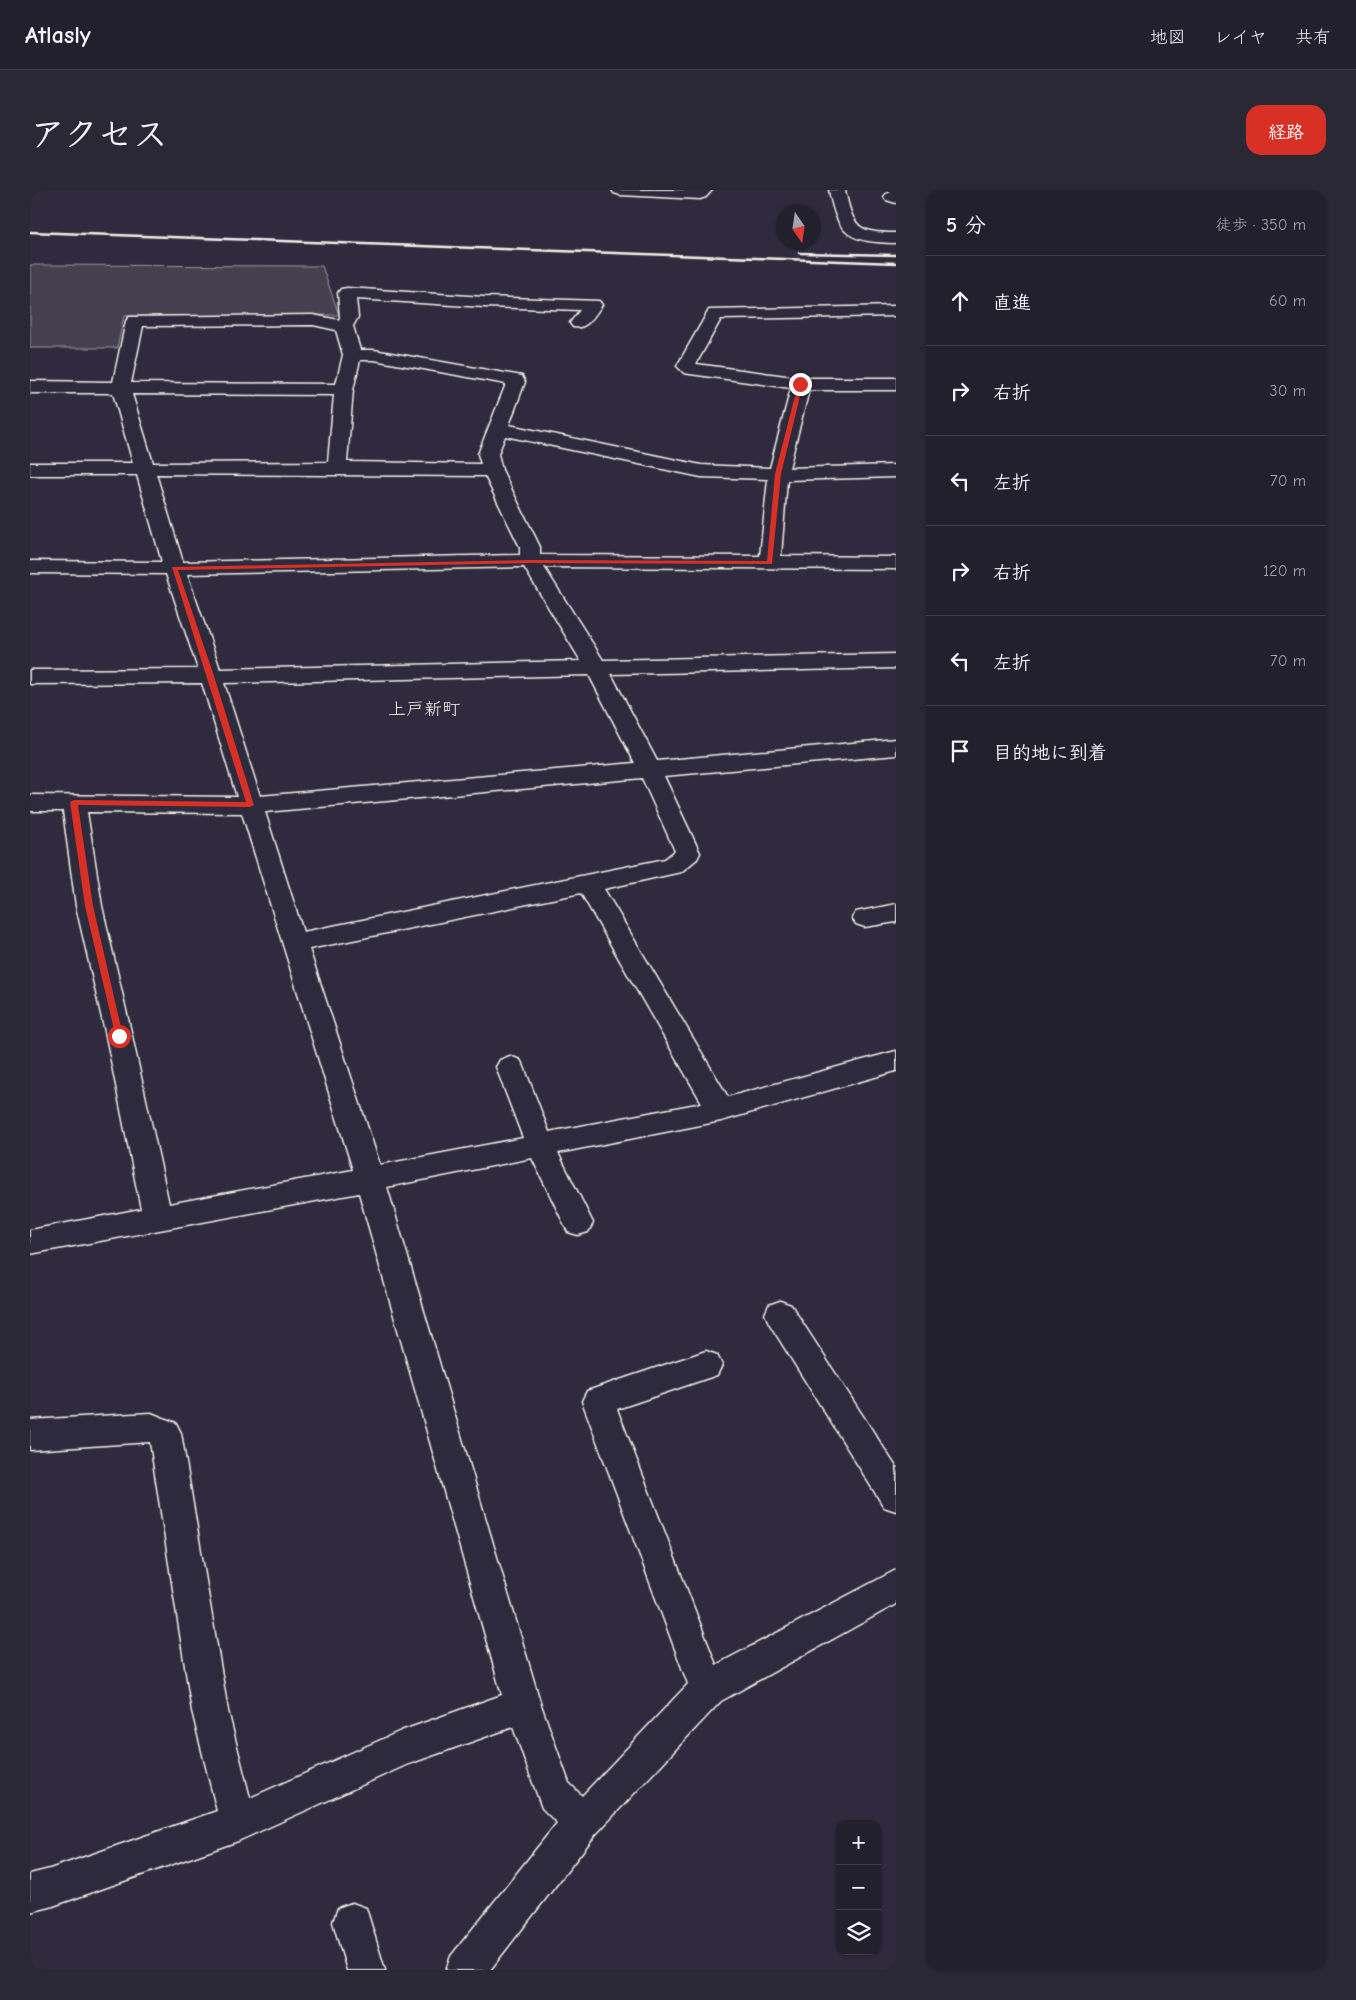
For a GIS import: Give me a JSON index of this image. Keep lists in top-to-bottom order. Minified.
{"districts":["上戸新町"],"north":"bottom","page":{"header":"Atlasly","nav":["地図","レイヤ","共有"],"title":"アクセス","buttons":"経路","heading":["5 分","徒歩 · 350 m"],"list":[["直進","60 m"],["右折","30 m"],["左折","70 m"],["右折","120 m"],["左折","70 m"],"目的地に到着"],"map_buttons":["+","−"]}}
